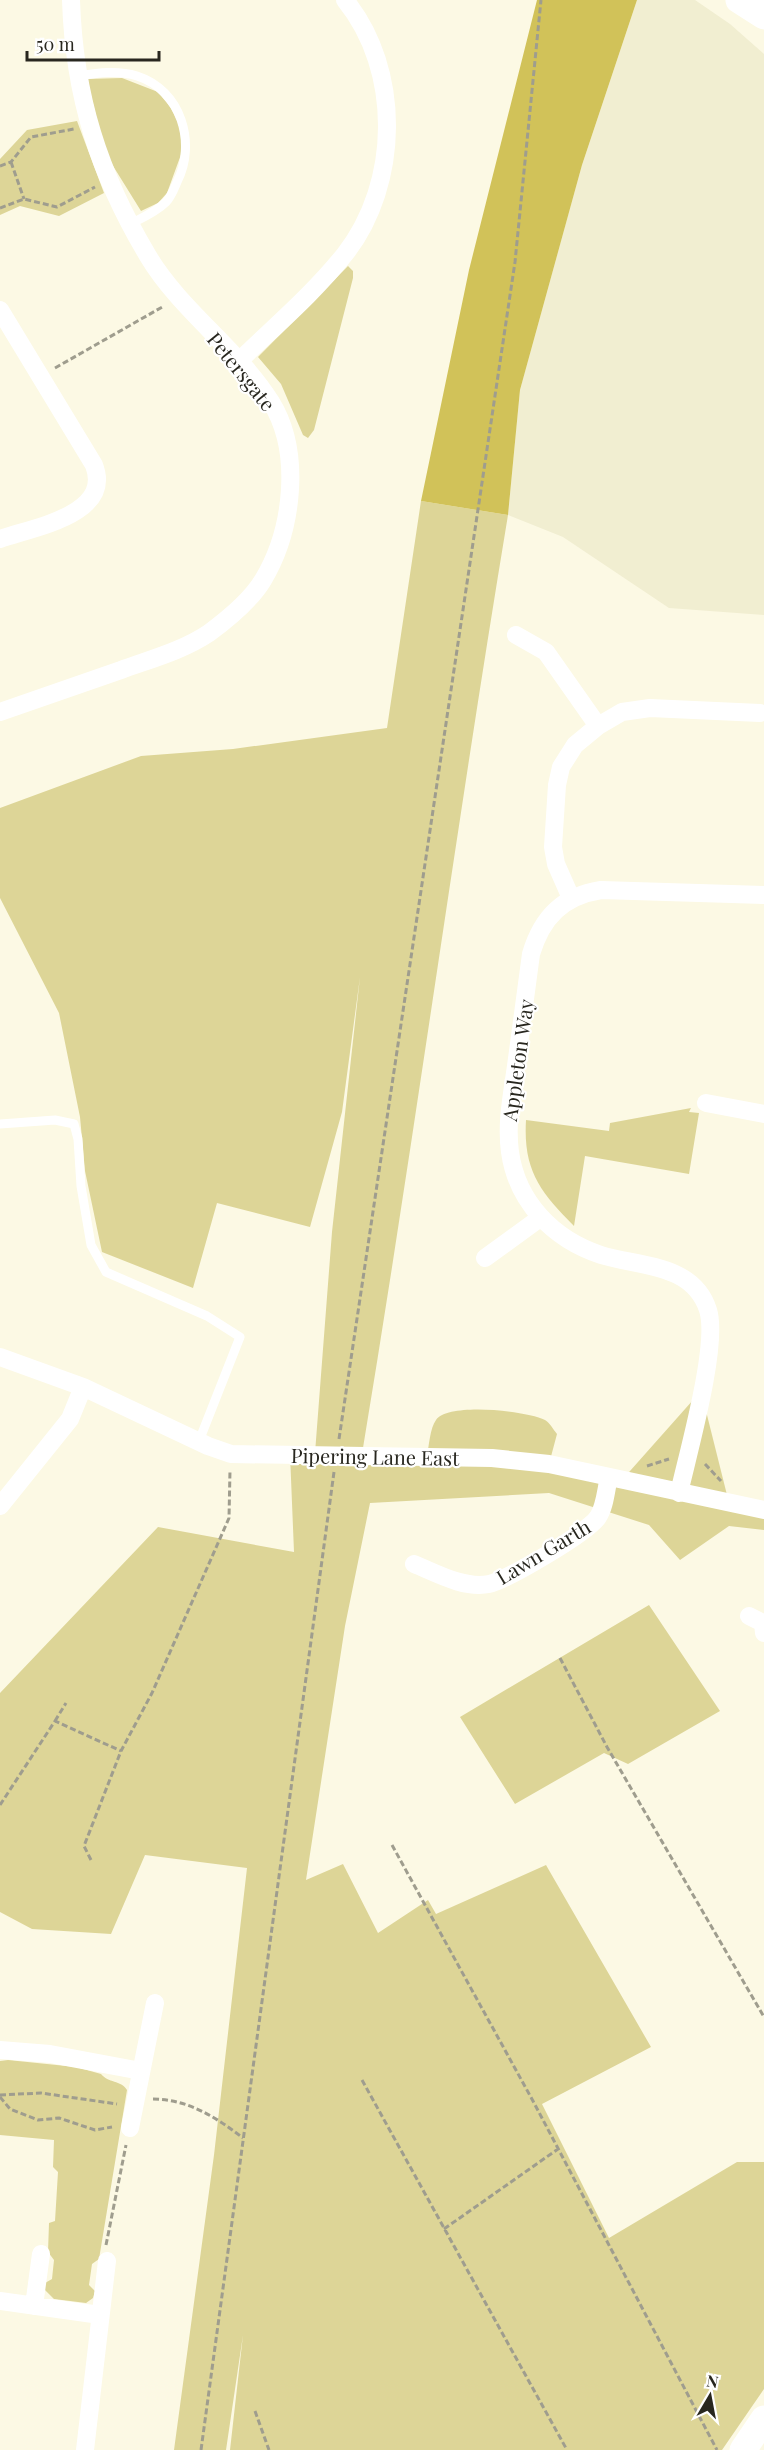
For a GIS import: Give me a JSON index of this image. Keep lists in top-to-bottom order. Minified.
{"streets":{"street":["Petersgate","Appleton Way","Pipering Lane East","Lawn Garth"]},"crossings":[["Appleton Way","Pipering Lane East"],["Pipering Lane East","Lawn Garth"]],"scale_bar":"50 m","north":"top"}
